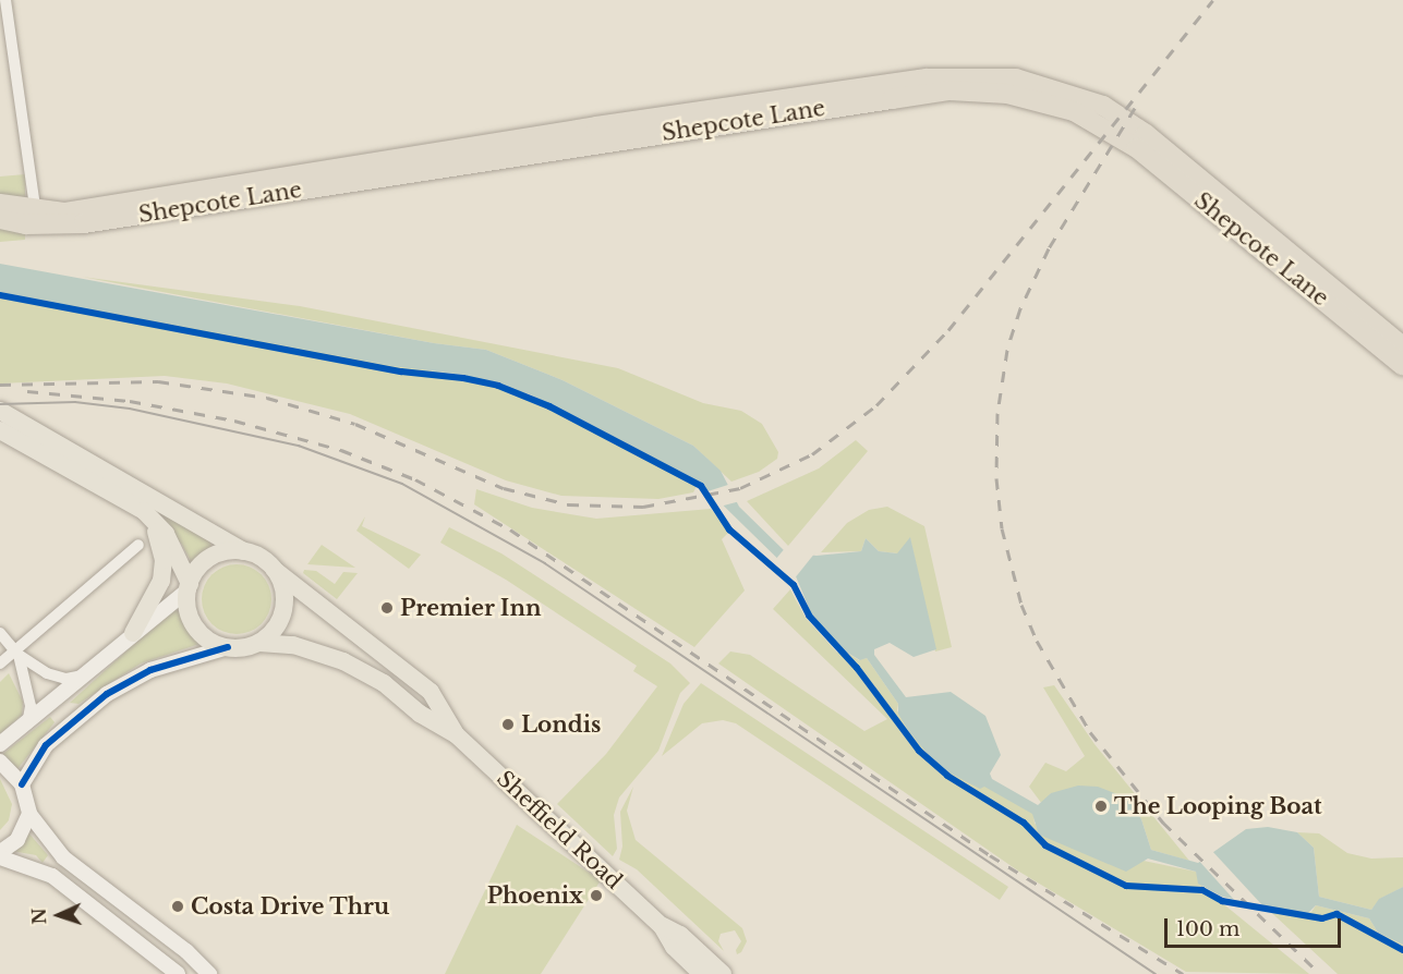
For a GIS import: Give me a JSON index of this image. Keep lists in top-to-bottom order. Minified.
{"streets":{"highway":["Shepcote Lane"],"main road":["Sheffield Road"]},"places":["Premier Inn","Londis","The Looping Boat","Phoenix","Costa Drive Thru"],"scale_bar":"100 m","north":"left"}
